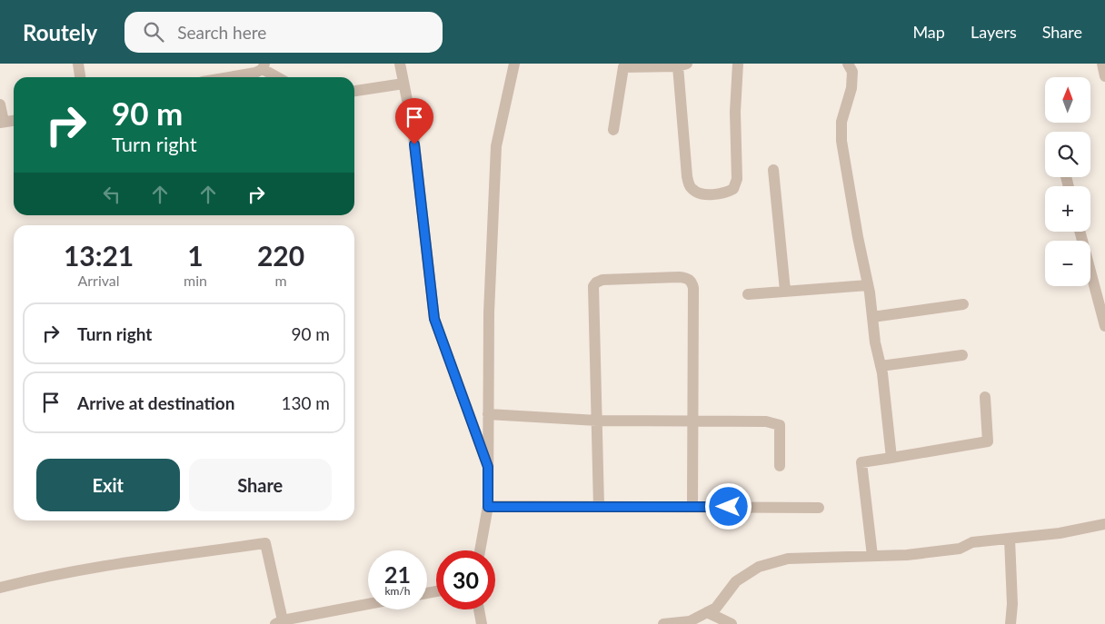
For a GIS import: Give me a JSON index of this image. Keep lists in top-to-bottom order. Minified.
{"north":"top","page":{"header":"Routely","search":"Search here","nav":["Map","Layers","Share"],"map_buttons":["+","−"],"turn":["90 m","Turn right"],"eta":["13:21","Arrival","1","min","220","m"],"list":[{"name":"Turn right","value":"90 m"},{"name":"Arrive at destination","value":"130 m"}],"buttons":["Exit","Share"],"speed":"21 km/h","limit":"30"}}
